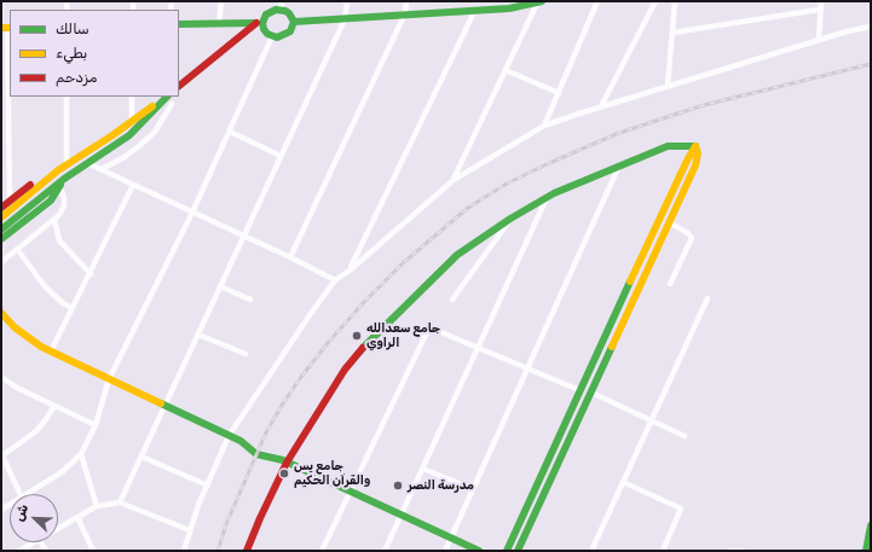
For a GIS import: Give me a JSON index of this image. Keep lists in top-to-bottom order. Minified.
{"places":["جامع سعدالله الراوي","جامع يس والقرآن الحكيم","مدرسة النصر"],"legend":["سالك","بطيء","مزدحم"],"north":"top left"}
